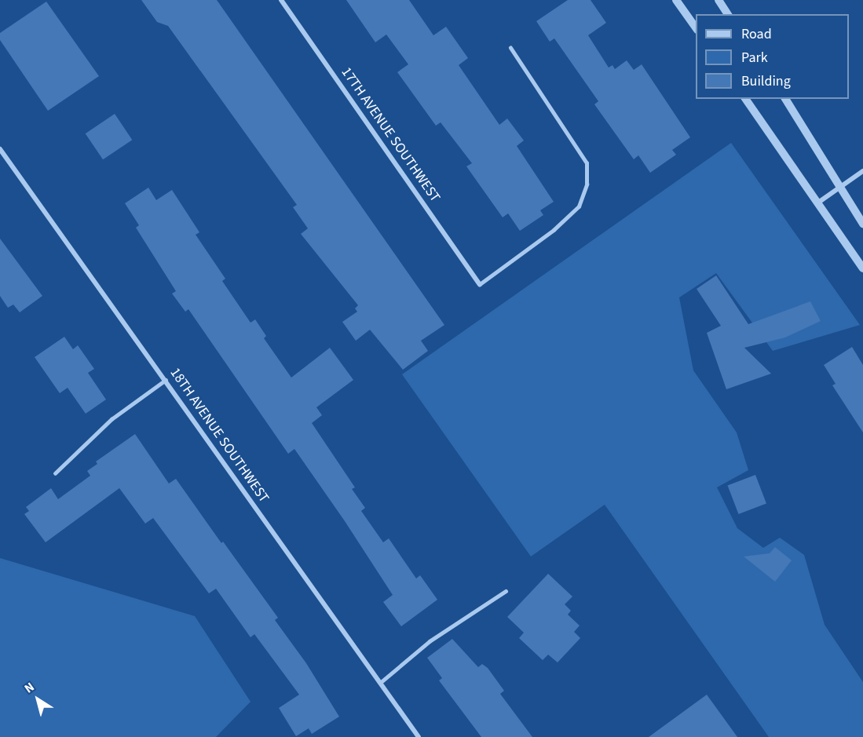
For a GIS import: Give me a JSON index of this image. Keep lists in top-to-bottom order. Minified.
{"streets":{"street":["17TH AVENUE SOUTHWEST","18TH AVENUE SOUTHWEST"]},"legend":["Road","Park","Building"],"north":"top left"}
